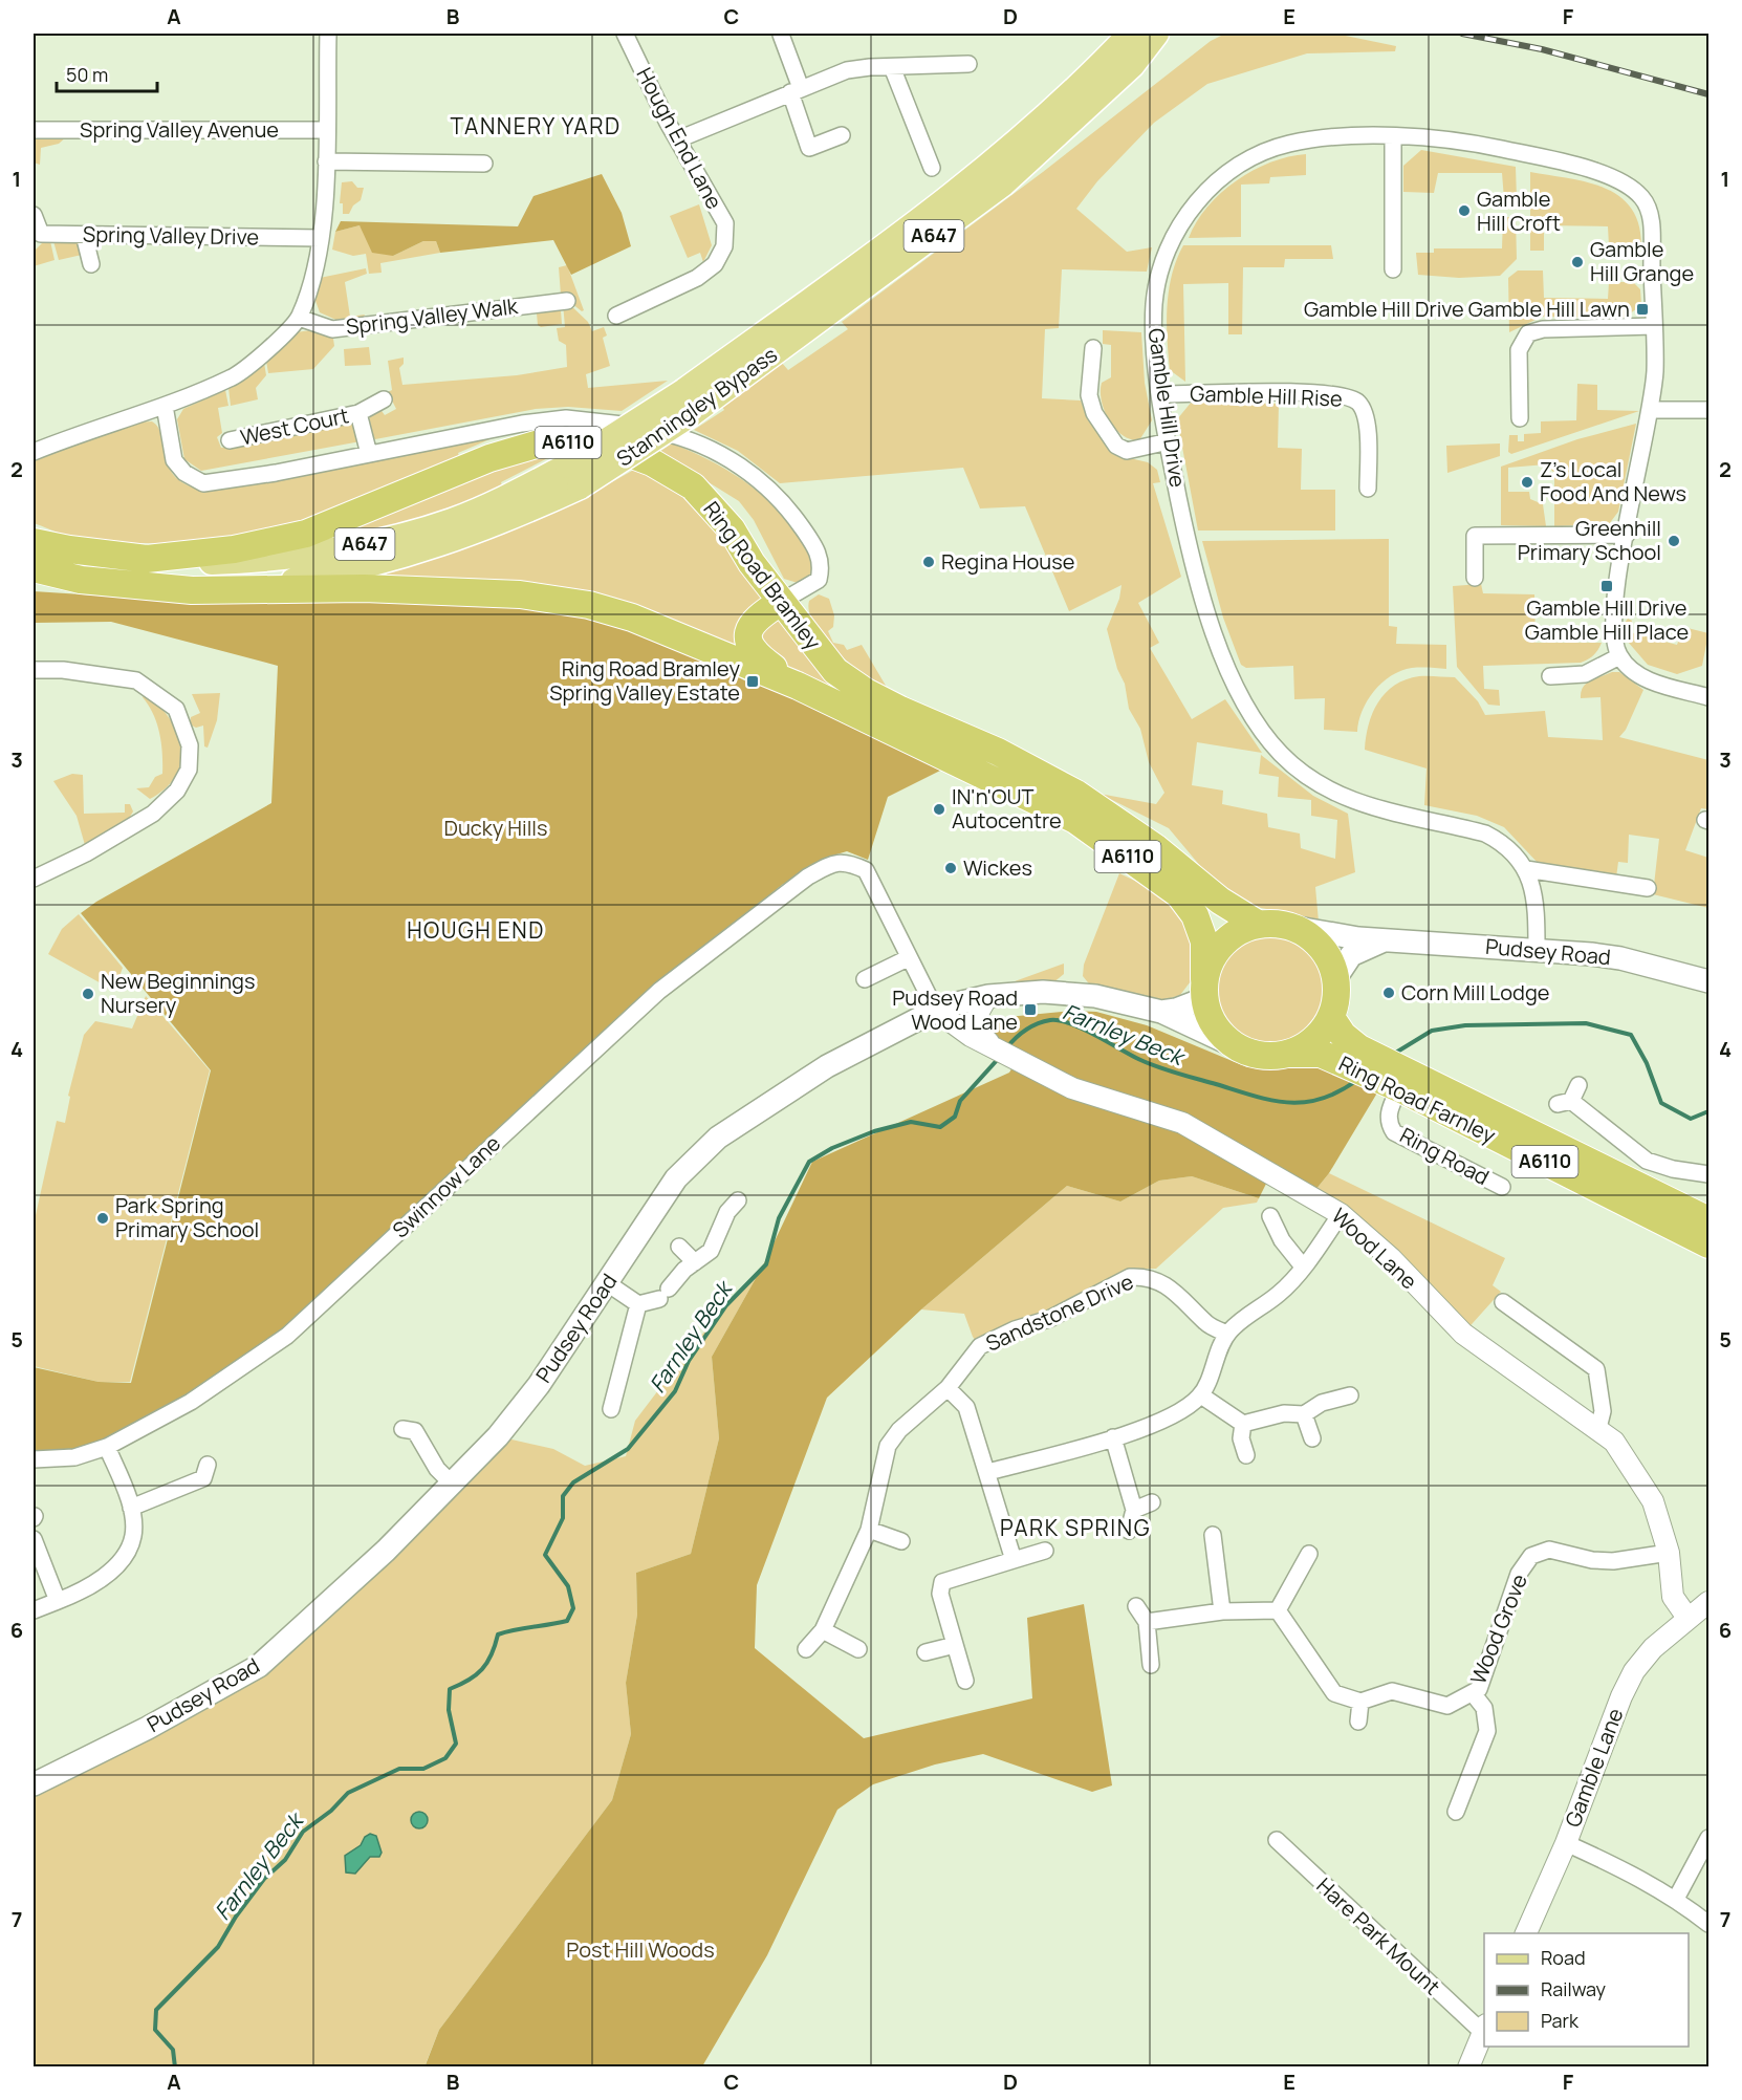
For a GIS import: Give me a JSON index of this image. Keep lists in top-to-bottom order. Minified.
{"streets":{"highway":["A647","Stanningley Bypass","A6110","Ring Road Bramley","Ring Road Farnley"],"main road":["Pudsey Road"],"street":["Spring Valley Avenue","Hough End Lane","Spring Valley Drive","Spring Valley Walk","Gamble Hill Rise","Gamble Hill Drive","West Court","Ring Road","Swinnow Lane","Wood Lane","Sandstone Drive","Wood Grove","Gamble Lane","Hare Park Mount"]},"crossings":[["A647","Stanningley Bypass"],["Gamble Hill Rise","Gamble Hill Drive"],["Stanningley Bypass","A6110"],["Stanningley Bypass","Ring Road Bramley"],["Gamble Hill Drive","Pudsey Road"],["A6110","Ring Road Bramley"],["A6110","Pudsey Road"],["A6110","Ring Road Farnley"],["Ring Road Bramley","Pudsey Road"],["Ring Road Bramley","Ring Road Farnley"],["Pudsey Road","Ring Road Farnley"],["Pudsey Road","Wood Lane"],["Ring Road Farnley","Ring Road"],["Wood Lane","Wood Grove"],["Wood Lane","Gamble Lane"]],"districts":["TANNERY YARD","HOUGH END","PARK SPRING"],"water":["Farnley Beck"],"parks":["Ducky Hills","Post Hill Woods"],"places":{"other":["Gamble Hill Croft","Gamble Hill Grange","Z's Local Food And News","Greenhill Primary School","Regina House","IN'n'OUT Autocentre","Wickes","Corn Mill Lodge","New Beginnings Nursery","Park Spring Primary School"],"transit":["Gamble Hill Drive Gamble Hill Lawn","Gamble Hill Drive Gamble Hill Place","Ring Road Bramley Spring Valley Estate","Pudsey Road Wood Lane"]},"legend":["Road","Railway","Park"],"scale_bar":"50 m","grid":{"columns":["A","B","C","D","E","F"],"rows":["1","2","3","4","5","6","7"]}}
